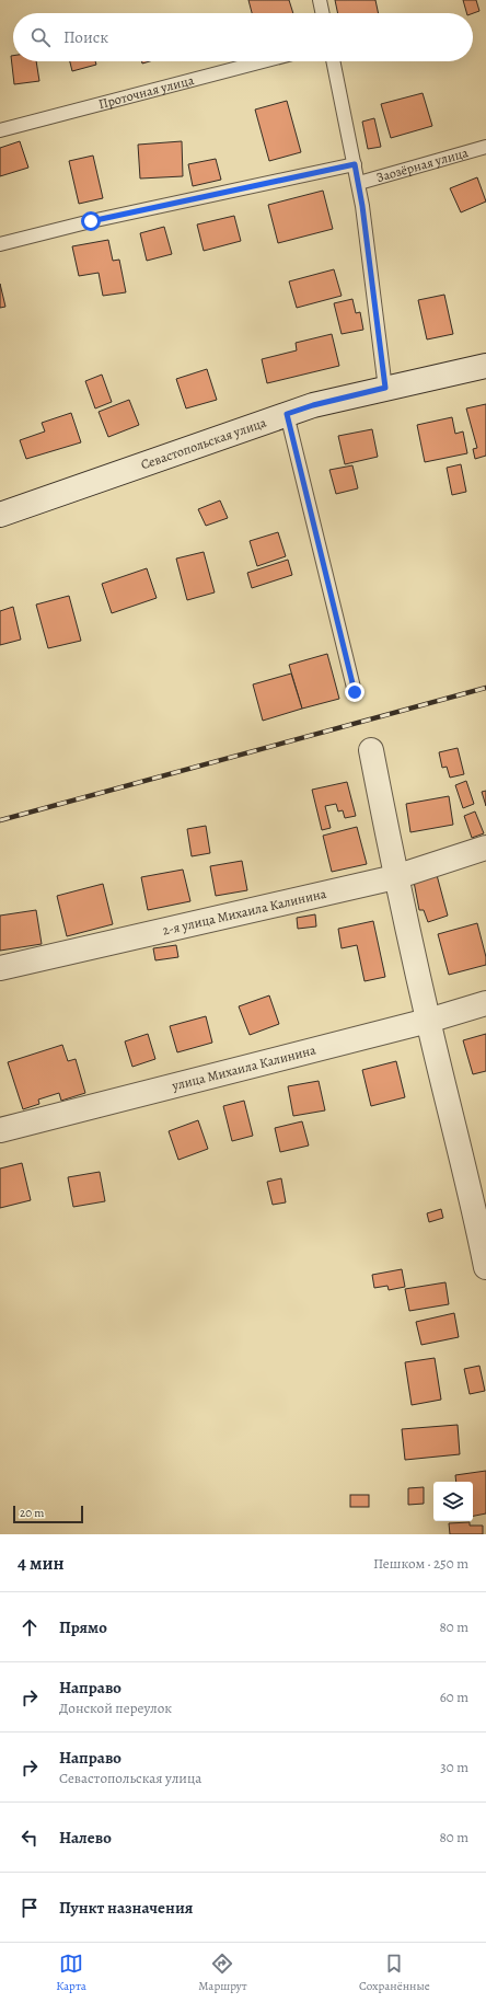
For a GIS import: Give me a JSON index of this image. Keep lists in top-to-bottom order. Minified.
{"streets":{"street":["Севастопольская улица","2-я улица Михаила Калинина","улица Михаила Калинина"],"lane":["Проточная улица","Заозёрная улица"]},"scale_bar":"20 m","page":{"search":"Поиск","scale":"20 m","heading":["4 мин","Пешком · 250 m"],"list":[["Прямо","80 m"],["Направо","Донской переулок","60 m"],["Направо","Севастопольская улица","30 m"],["Налево","80 m"],"Пункт назначения"],"nav":["Карта","Маршрут","Сохранённые"]}}
